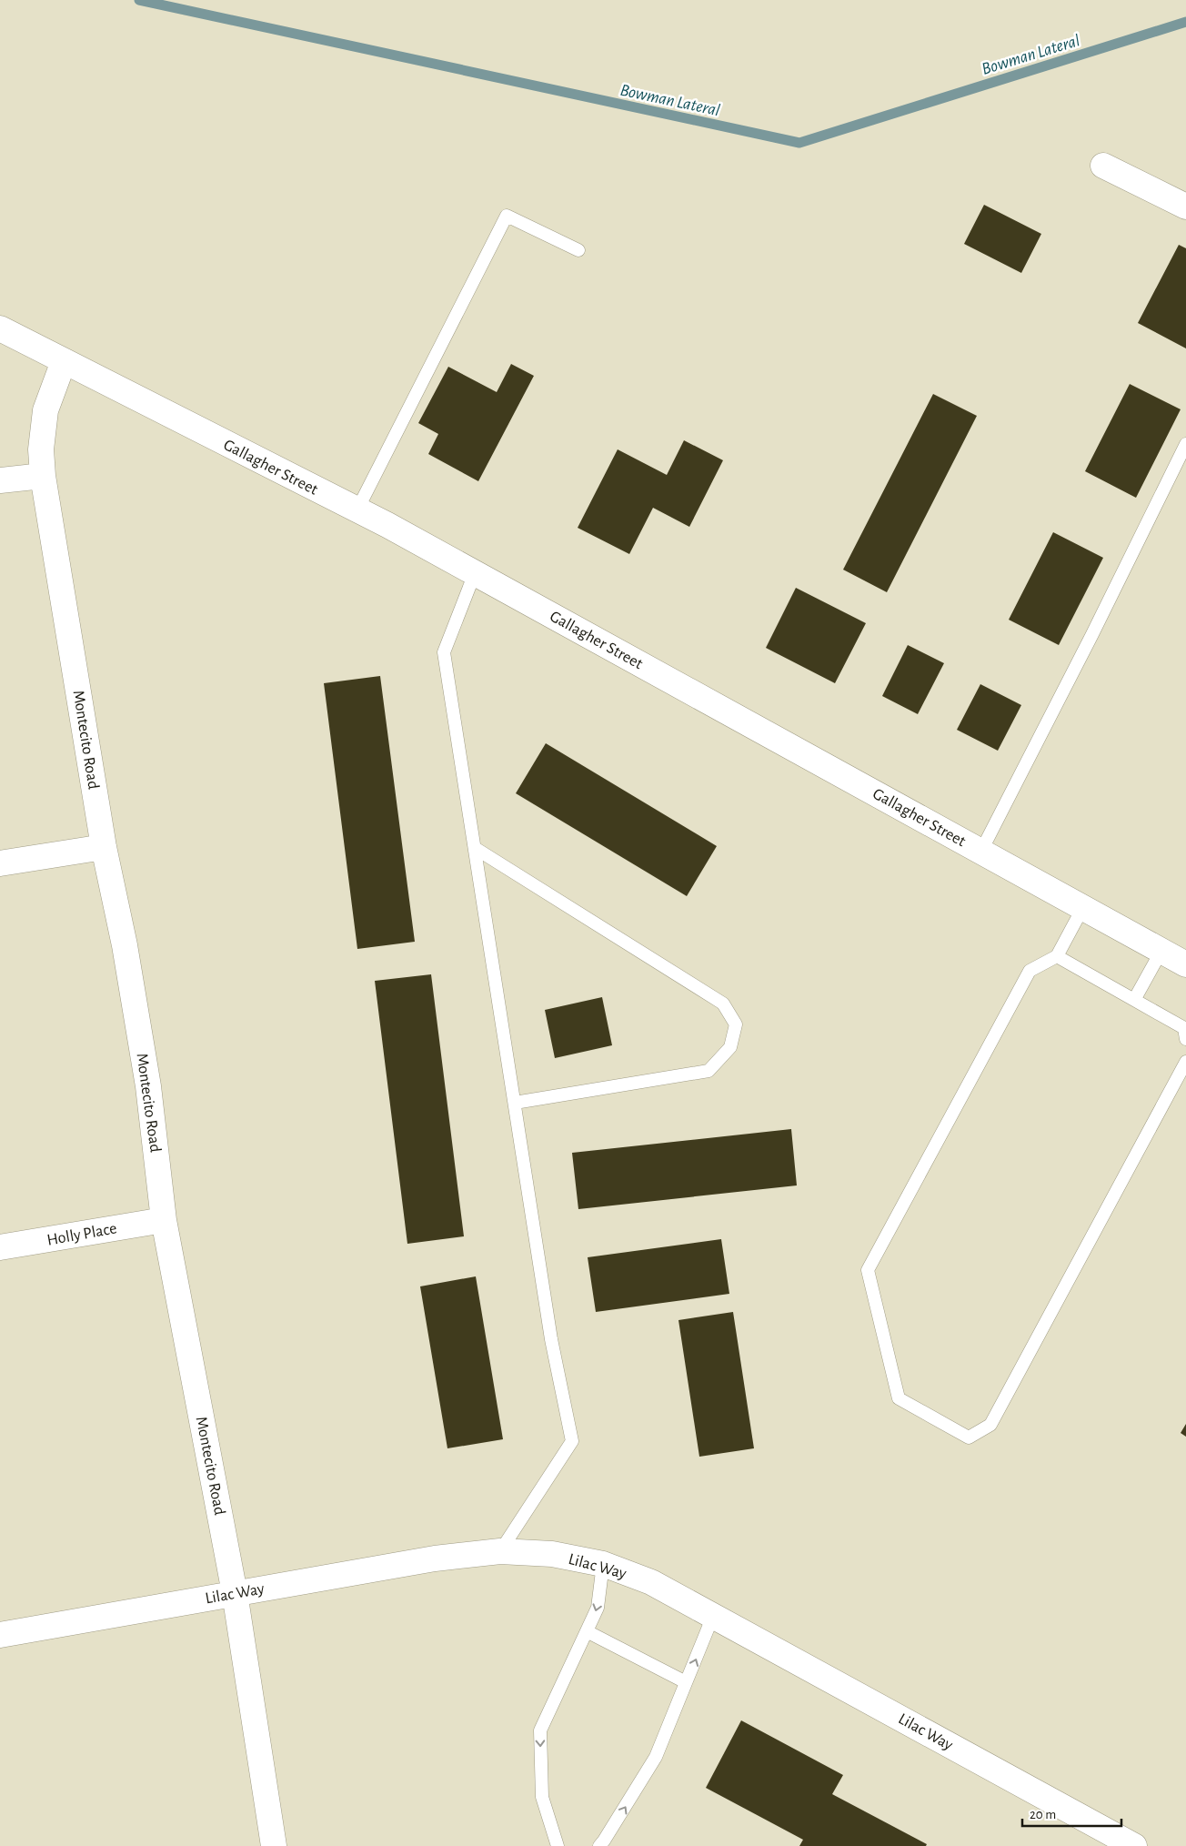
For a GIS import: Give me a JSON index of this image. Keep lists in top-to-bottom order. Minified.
{"streets":{"street":["Gallagher Street","Montecito Road","Holly Place","Lilac Way"]},"crossings":[["Gallagher Street","Montecito Road"],["Montecito Road","Holly Place"],["Montecito Road","Lilac Way"]],"water":["Bowman Lateral"],"scale_bar":"20 m"}
